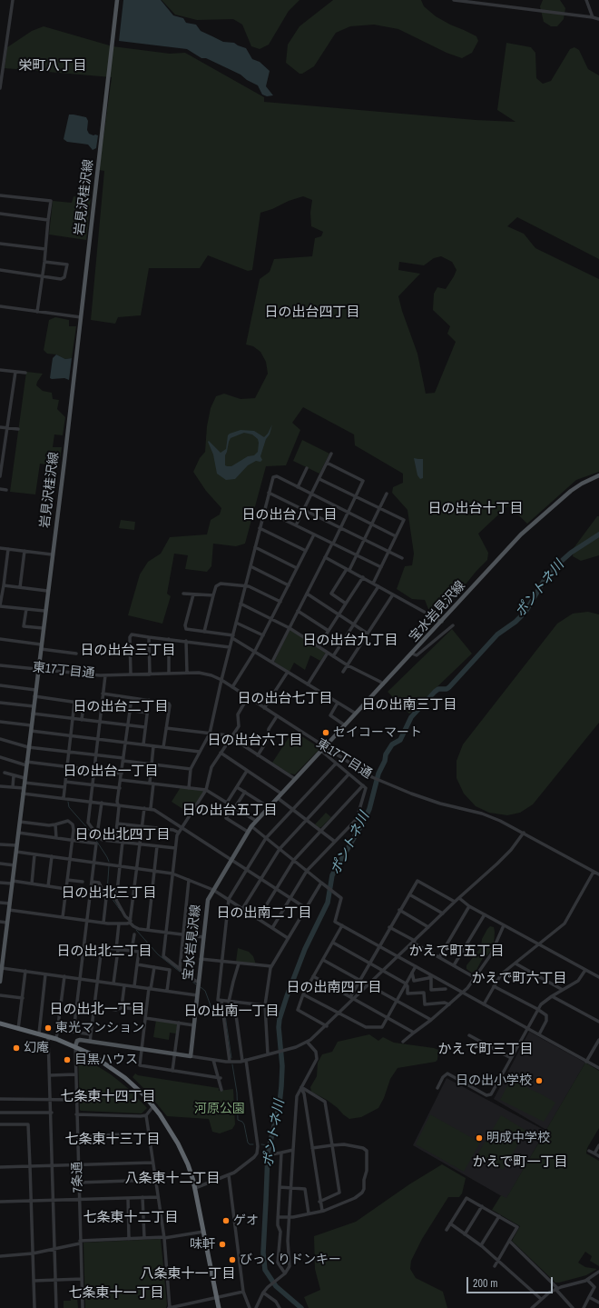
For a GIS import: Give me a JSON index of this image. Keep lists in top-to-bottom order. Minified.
{"streets":{"main road":["岩見沢桂沢線","宝水岩見沢線"],"street":["東17丁目通","7条通"]},"crossings":[["岩見沢桂沢線","東17丁目通"],["宝水岩見沢線","東17丁目通"]],"districts":["栄町八丁目","日の出台四丁目","日の出台十丁目","日の出台八丁目","日の出台九丁目","日の出台三丁目","日の出台七丁目","日の出南三丁目","日の出台二丁目","日の出台六丁目","日の出台一丁目","日の出台五丁目","日の出北四丁目","日の出北三丁目","日の出南二丁目","日の出北二丁目","かえで町五丁目","かえで町六丁目","日の出南四丁目","日の出北一丁目","日の出南一丁目","かえで町三丁目","七条東十四丁目","七条東十三丁目","かえで町一丁目","八条東十二丁目","七条東十二丁目","八条東十一丁目","七条東十一丁目"],"water":["ポントネ川"],"parks":["河原公園"],"places":["セイコーマート","東光マンション","幻庵","目黒ハウス","日の出小学校","明成中学校","ゲオ","味軒","びっくりドンキー"],"scale_bar":"200 m"}
